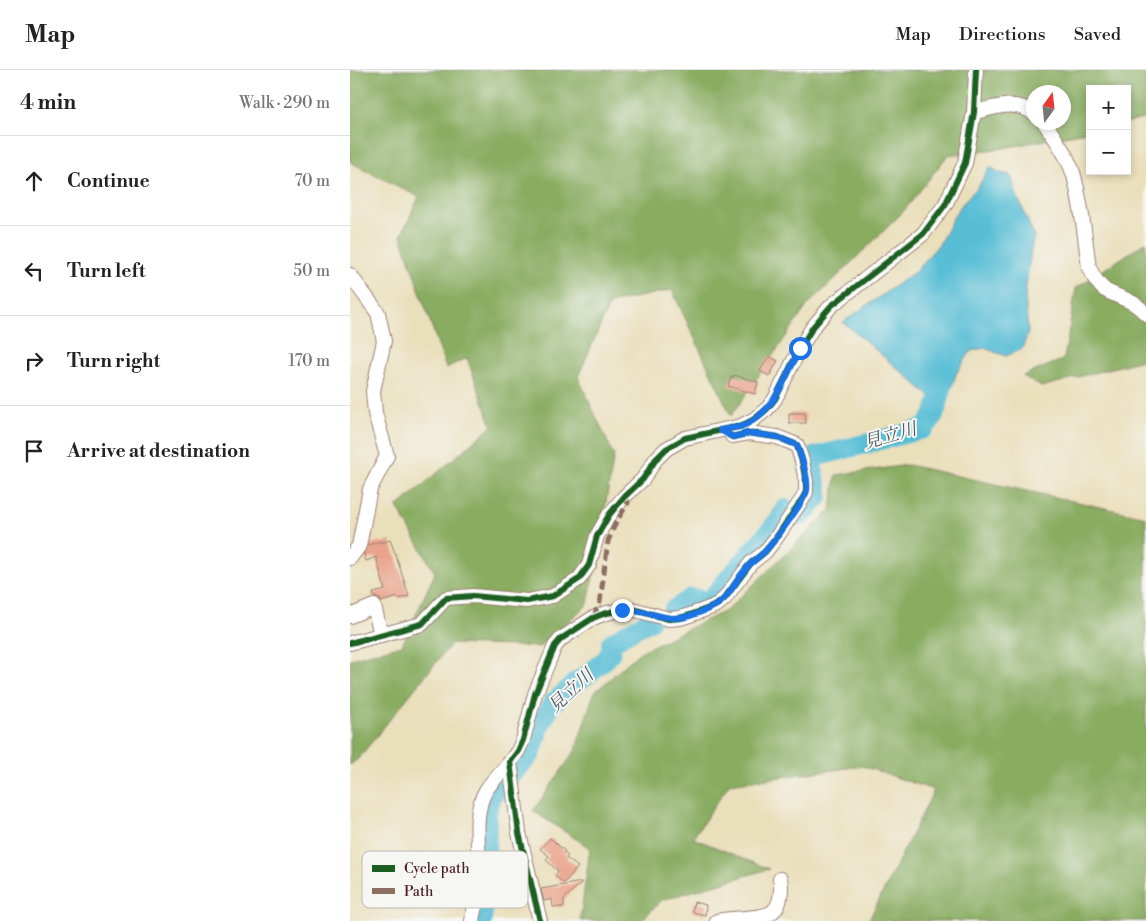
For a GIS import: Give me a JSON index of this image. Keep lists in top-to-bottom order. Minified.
{"water":["見立川"],"legend":["Cycle path","Path"],"north":"top","page":{"header":"Map","nav":["Map","Directions","Saved"],"heading":["4 min","Walk · 290 m"],"map_buttons":["+","−"],"list":[["Continue","70 m"],["Turn left","50 m"],["Turn right","170 m"],"Arrive at destination"]}}
